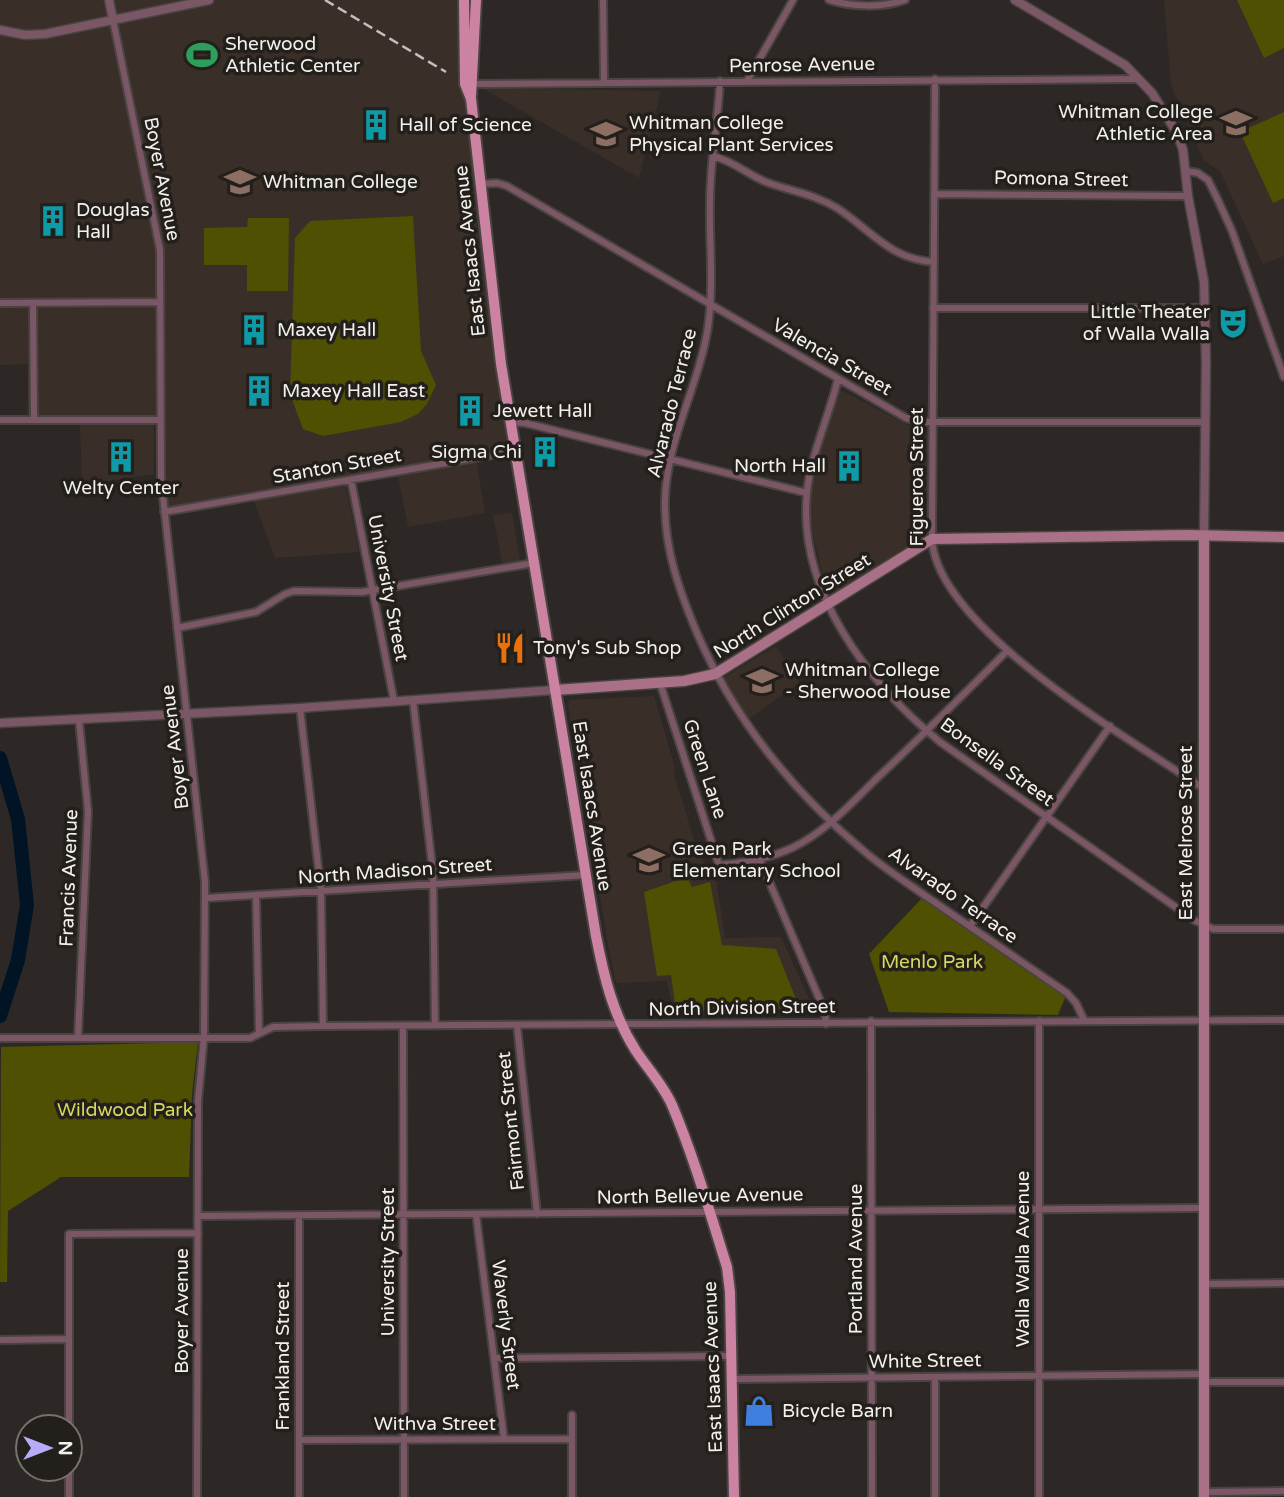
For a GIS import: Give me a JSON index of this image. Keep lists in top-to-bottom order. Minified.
{"streets":{"main road":["East Isaacs Avenue","North Clinton Street","East Melrose Street"],"street":["Penrose Avenue","Boyer Avenue","Pomona Street","Valencia Street","Alvarado Terrace","Stanton Street","Figueroa Street","University Street","Bonsella Street","Green Lane","North Madison Street","Francis Avenue","North Division Street","Fairmont Street","North Bellevue Avenue","Portland Avenue","Walla Walla Avenue","Waverly Street","Frankland Street","White Street","Withva Street"]},"crossings":[["Penrose Avenue","East Isaacs Avenue"],["Penrose Avenue","Alvarado Terrace"],["Penrose Avenue","Figueroa Street"],["Penrose Avenue","East Melrose Street"],["Boyer Avenue","Stanton Street"],["Boyer Avenue","North Clinton Street"],["Boyer Avenue","North Madison Street"],["Boyer Avenue","North Division Street"],["Boyer Avenue","North Bellevue Avenue"],["Pomona Street","Figueroa Street"],["Pomona Street","East Melrose Street"],["East Isaacs Avenue","Valencia Street"],["East Isaacs Avenue","Stanton Street"],["East Isaacs Avenue","North Clinton Street"],["East Isaacs Avenue","North Madison Street"],["East Isaacs Avenue","North Division Street"],["East Isaacs Avenue","North Bellevue Avenue"],["East Isaacs Avenue","White Street"],["Valencia Street","Alvarado Terrace"],["Valencia Street","Figueroa Street"],["Valencia Street","Bonsella Street"],["Valencia Street","East Melrose Street"],["Alvarado Terrace","North Clinton Street"],["Alvarado Terrace","North Division Street"],["Stanton Street","University Street"],["Figueroa Street","North Clinton Street"],["Figueroa Street","East Melrose Street"],["University Street","North Clinton Street"],["University Street","North Division Street"],["University Street","North Bellevue Avenue"],["University Street","Withva Street"],["North Clinton Street","Bonsella Street"],["North Clinton Street","Green Lane"],["North Clinton Street","Francis Avenue"],["Bonsella Street","East Melrose Street"],["East Melrose Street","North Division Street"],["East Melrose Street","North Bellevue Avenue"],["East Melrose Street","White Street"],["Francis Avenue","North Division Street"],["North Division Street","Fairmont Street"],["North Division Street","Portland Avenue"],["North Division Street","Walla Walla Avenue"],["Fairmont Street","North Bellevue Avenue"],["North Bellevue Avenue","Portland Avenue"],["North Bellevue Avenue","Walla Walla Avenue"],["North Bellevue Avenue","Waverly Street"],["North Bellevue Avenue","Frankland Street"],["Portland Avenue","White Street"],["Walla Walla Avenue","White Street"],["Waverly Street","Withva Street"],["Frankland Street","Withva Street"]],"parks":["Menlo Park","Wildwood Park"],"places":{"sports":["Sherwood Athletic Center"],"school or university":["Whitman College Athletic Area","Whitman College Physical Plant Services","Whitman College","Whitman College - Sherwood House","Green Park Elementary School"],"building":["Hall of Science","Douglas Hall","Maxey Hall","Maxey Hall East","Jewett Hall","Sigma Chi","Welty Center","North Hall"],"theatre":["Little Theater of Walla Walla"],"restaurant":["Tony's Sub Shop"],"shop":["Bicycle Barn"]},"north":"right"}
